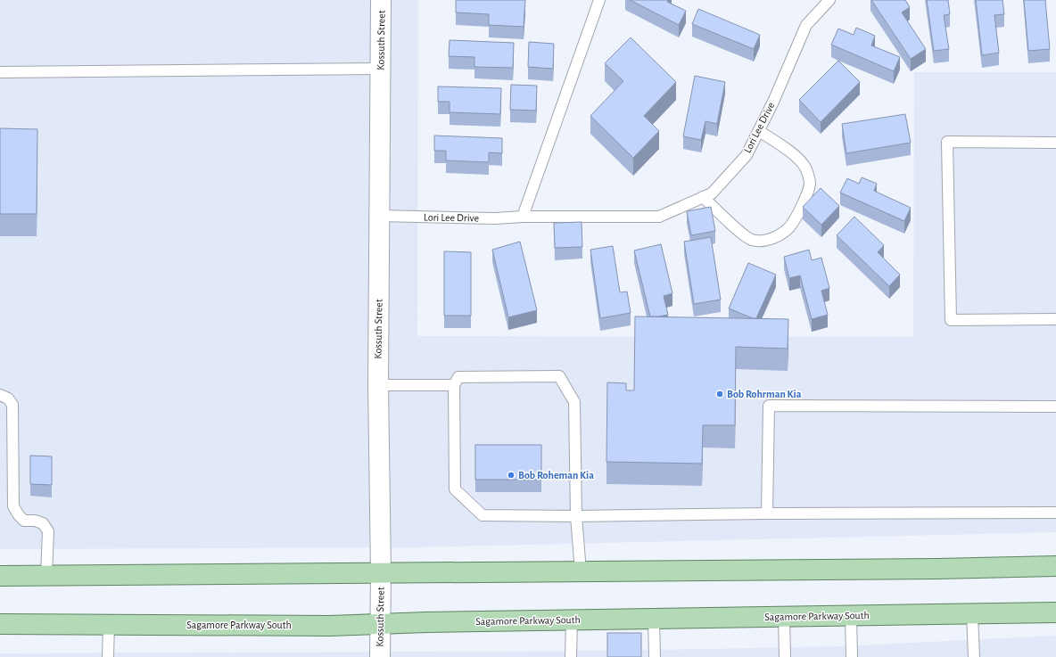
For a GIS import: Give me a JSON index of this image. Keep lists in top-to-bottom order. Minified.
{"streets":{"main road":["Sagamore Parkway South"],"street":["Kossuth Street"],"lane":["Lori Lee Drive"]},"crossings":[["Kossuth Street","Lori Lee Drive"],["Kossuth Street","Sagamore Parkway South"]],"places":["Bob Rohrman Kia","Bob Roheman Kia"]}
